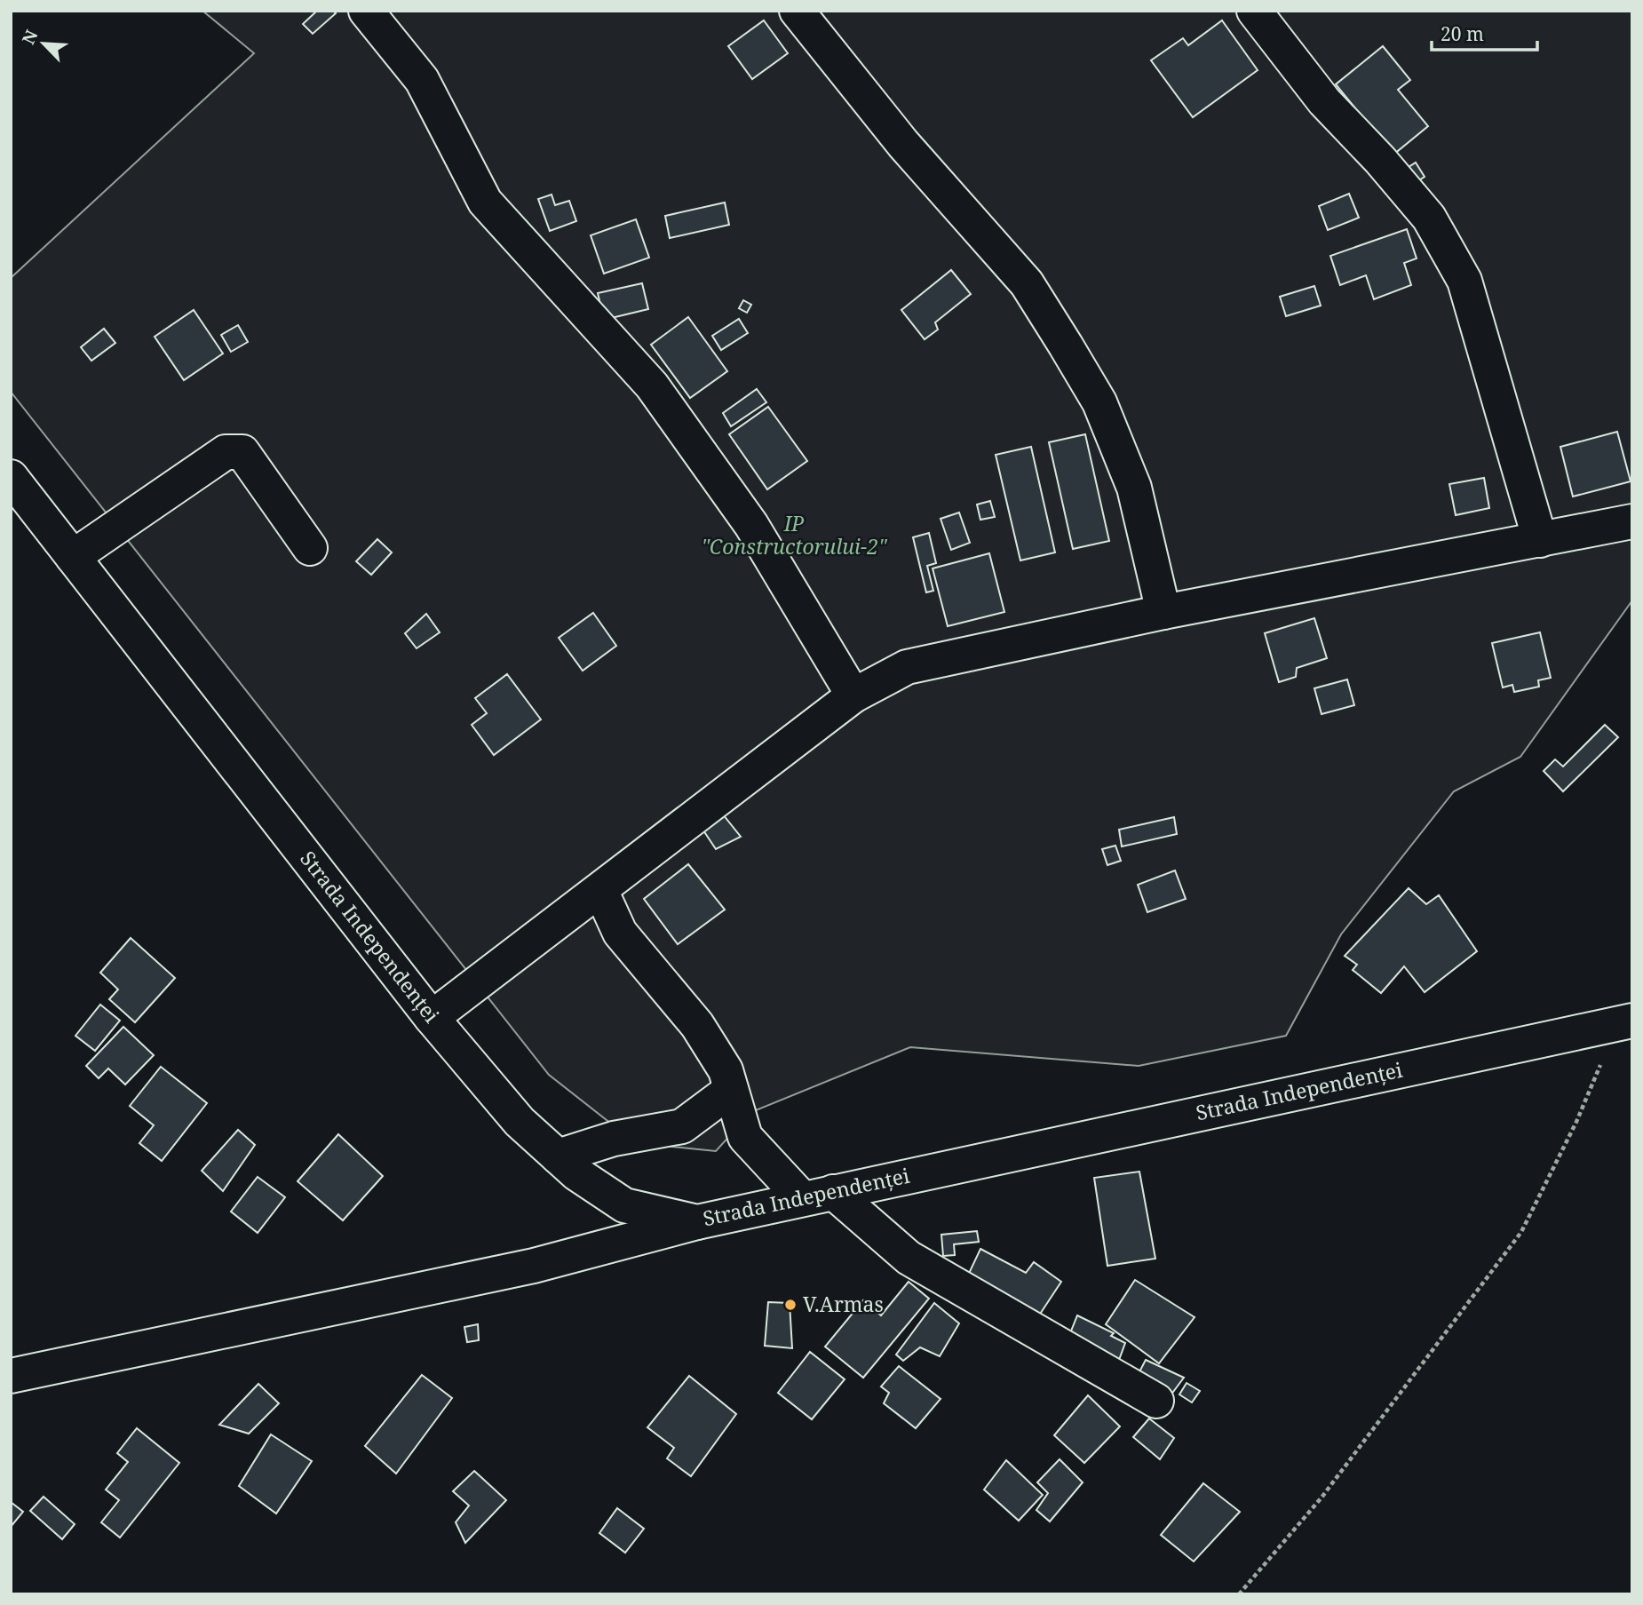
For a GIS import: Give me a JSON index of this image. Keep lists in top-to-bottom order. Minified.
{"streets":{"street":["Strada Independenței"]},"parks":["IP \"Constructorului-2\""],"places":["V.Armas"],"scale_bar":"20 m","north":"top left"}
